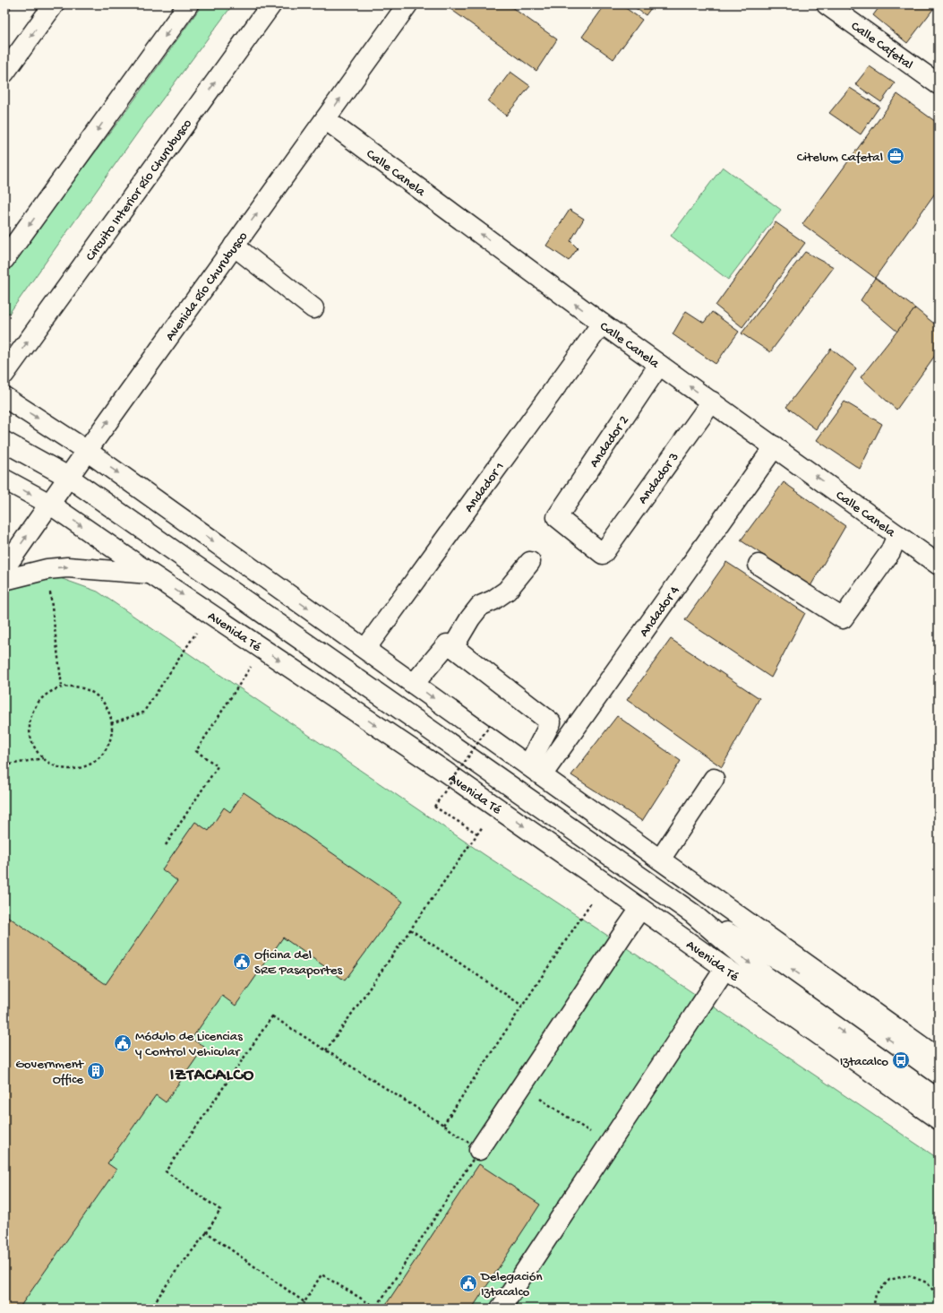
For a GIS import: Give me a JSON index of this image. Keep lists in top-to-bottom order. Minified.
{"streets":{"main road":["Calle Cafetal","Calle Canela","Circuito Interior Río Churubusco","Avenida Río Churubusco","Andador 2","Andador 3","Andador 1","Andador 4","Avenida Té"]},"crossings":[["Calle Canela","Avenida Río Churubusco"],["Calle Canela","Andador 2"],["Calle Canela","Andador 3"],["Calle Canela","Andador 1"],["Calle Canela","Andador 4"],["Avenida Río Churubusco","Avenida Té"],["Andador 2","Andador 3"]],"one_way":["Calle Canela","Avenida Río Churubusco"],"districts":["IZTACALCO"],"places":{"office":["Citelum Cafetal"],"public building":["Oficina del SRE Pasaportes","Módulo de Licencias y Control Vehicular","Delegación Iztacalco"],"bus stop":["Iztacalco"],"building":["Government Office"]}}
